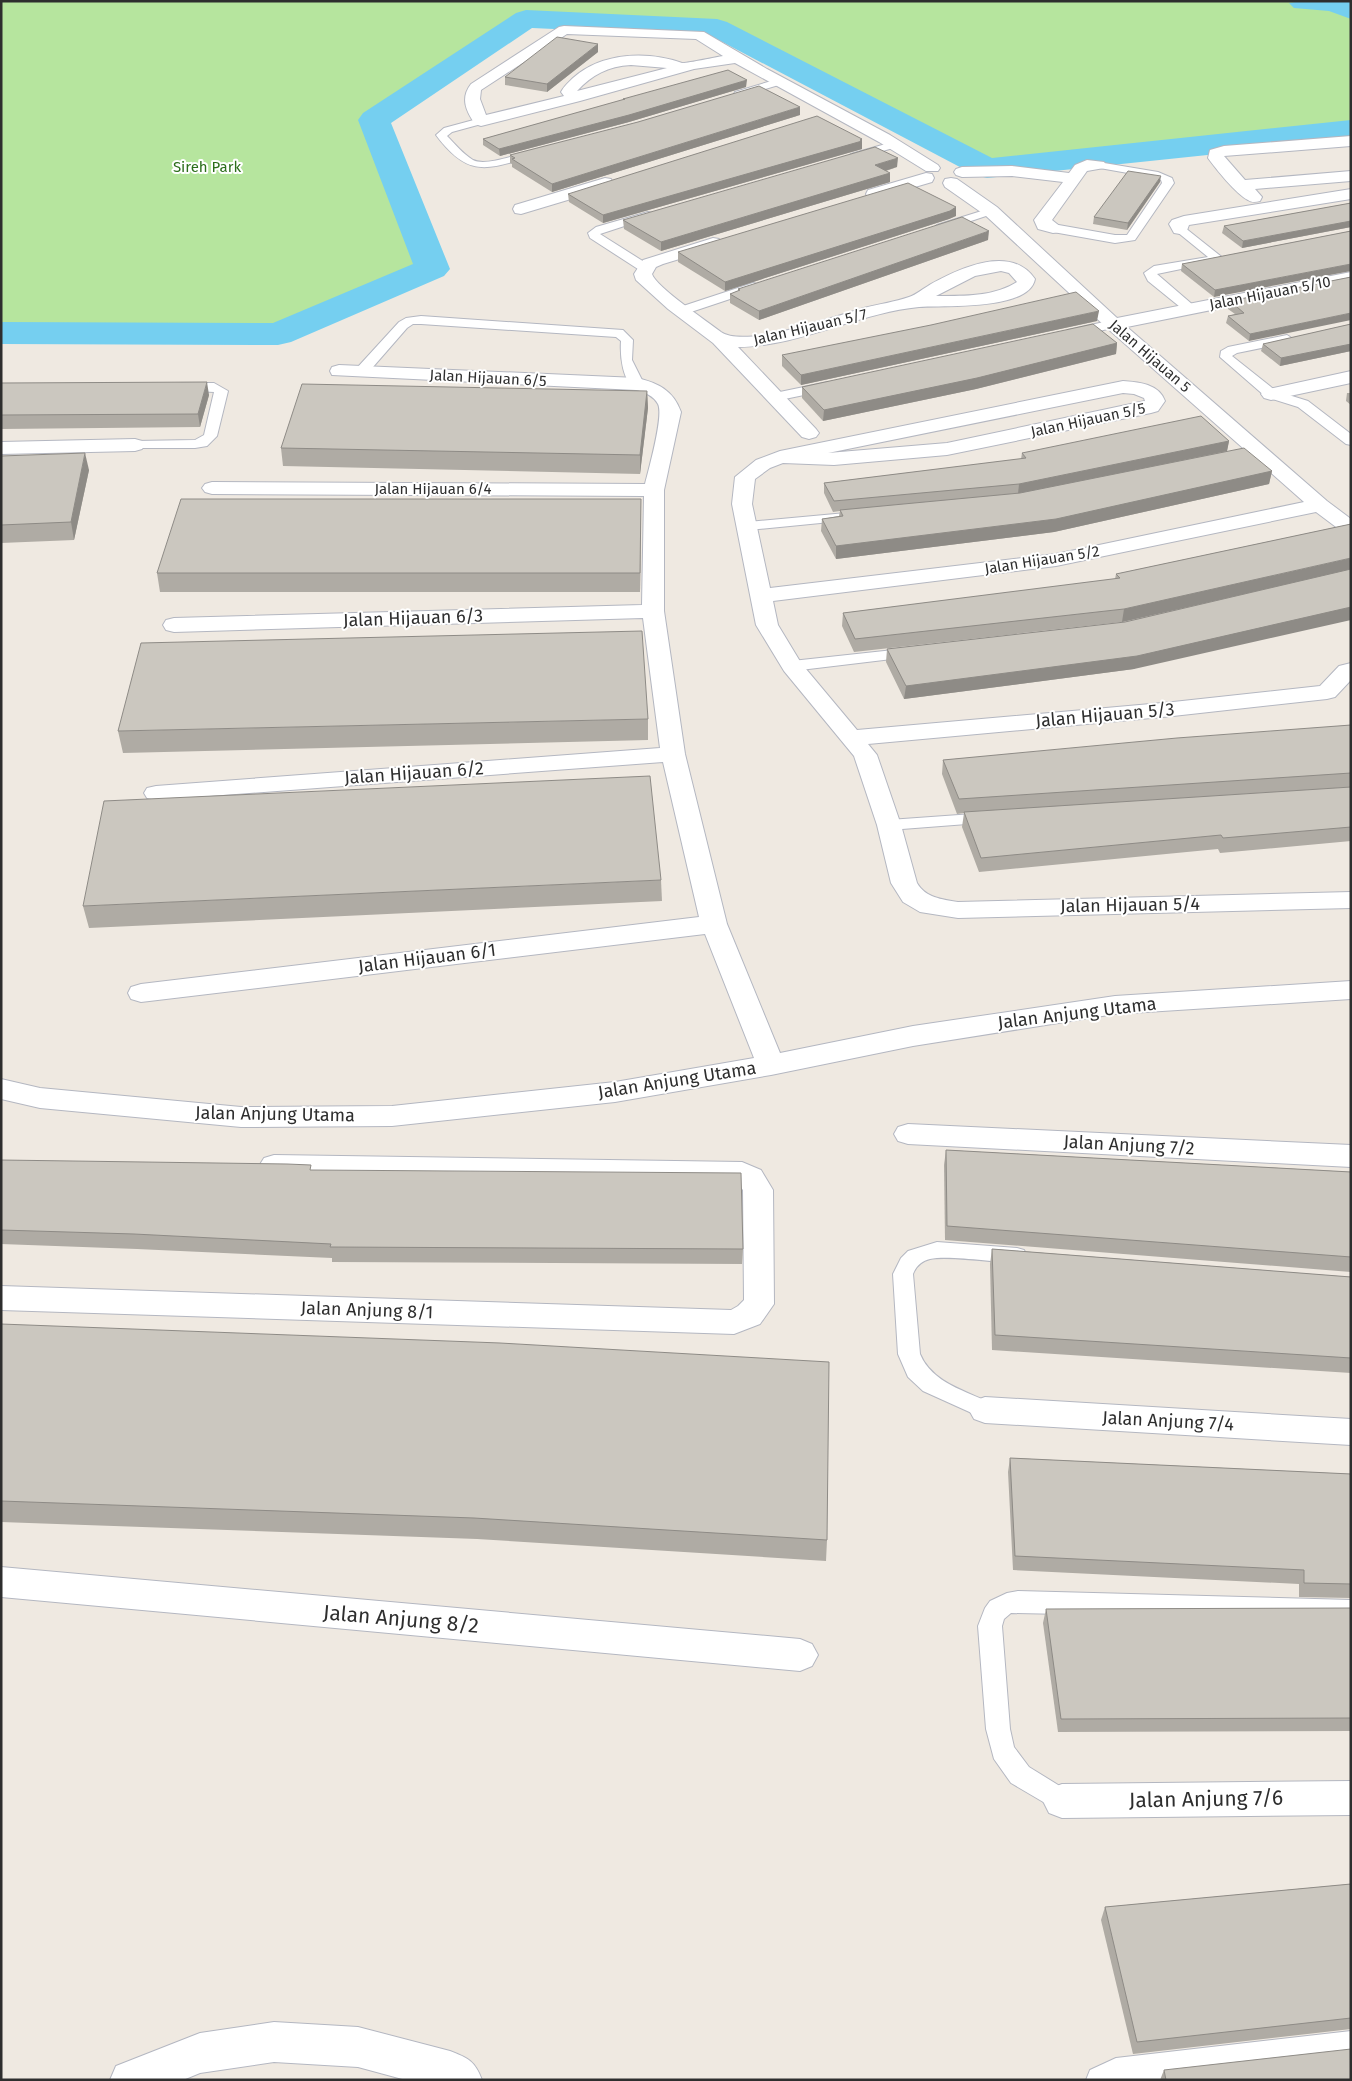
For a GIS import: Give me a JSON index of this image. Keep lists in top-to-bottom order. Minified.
{"streets":{"street":["Jalan Hijauan 5/10","Jalan Hijauan 5/7","Jalan Hijauan 5","Jalan Hijauan 6/5","Jalan Hijauan 5/5","Jalan Hijauan 6/4","Jalan Hijauan 5/2","Jalan Hijauan 6/3","Jalan Hijauan 5/3","Jalan Hijauan 6/2","Jalan Hijauan 5/4","Jalan Hijauan 6/1","Jalan Anjung Utama","Jalan Anjung 7/2","Jalan Anjung 8/1","Jalan Anjung 7/4","Jalan Anjung 8/2","Jalan Anjung 7/6"]},"crossings":[["Jalan Hijauan 5/10","Jalan Hijauan 5"],["Jalan Hijauan 5","Jalan Hijauan 5/2"],["Jalan Hijauan 5/5","Jalan Hijauan 5/2"],["Jalan Hijauan 5/5","Jalan Hijauan 5/3"],["Jalan Hijauan 5/5","Jalan Hijauan 5/4"]],"parks":["Sireh Park"]}
